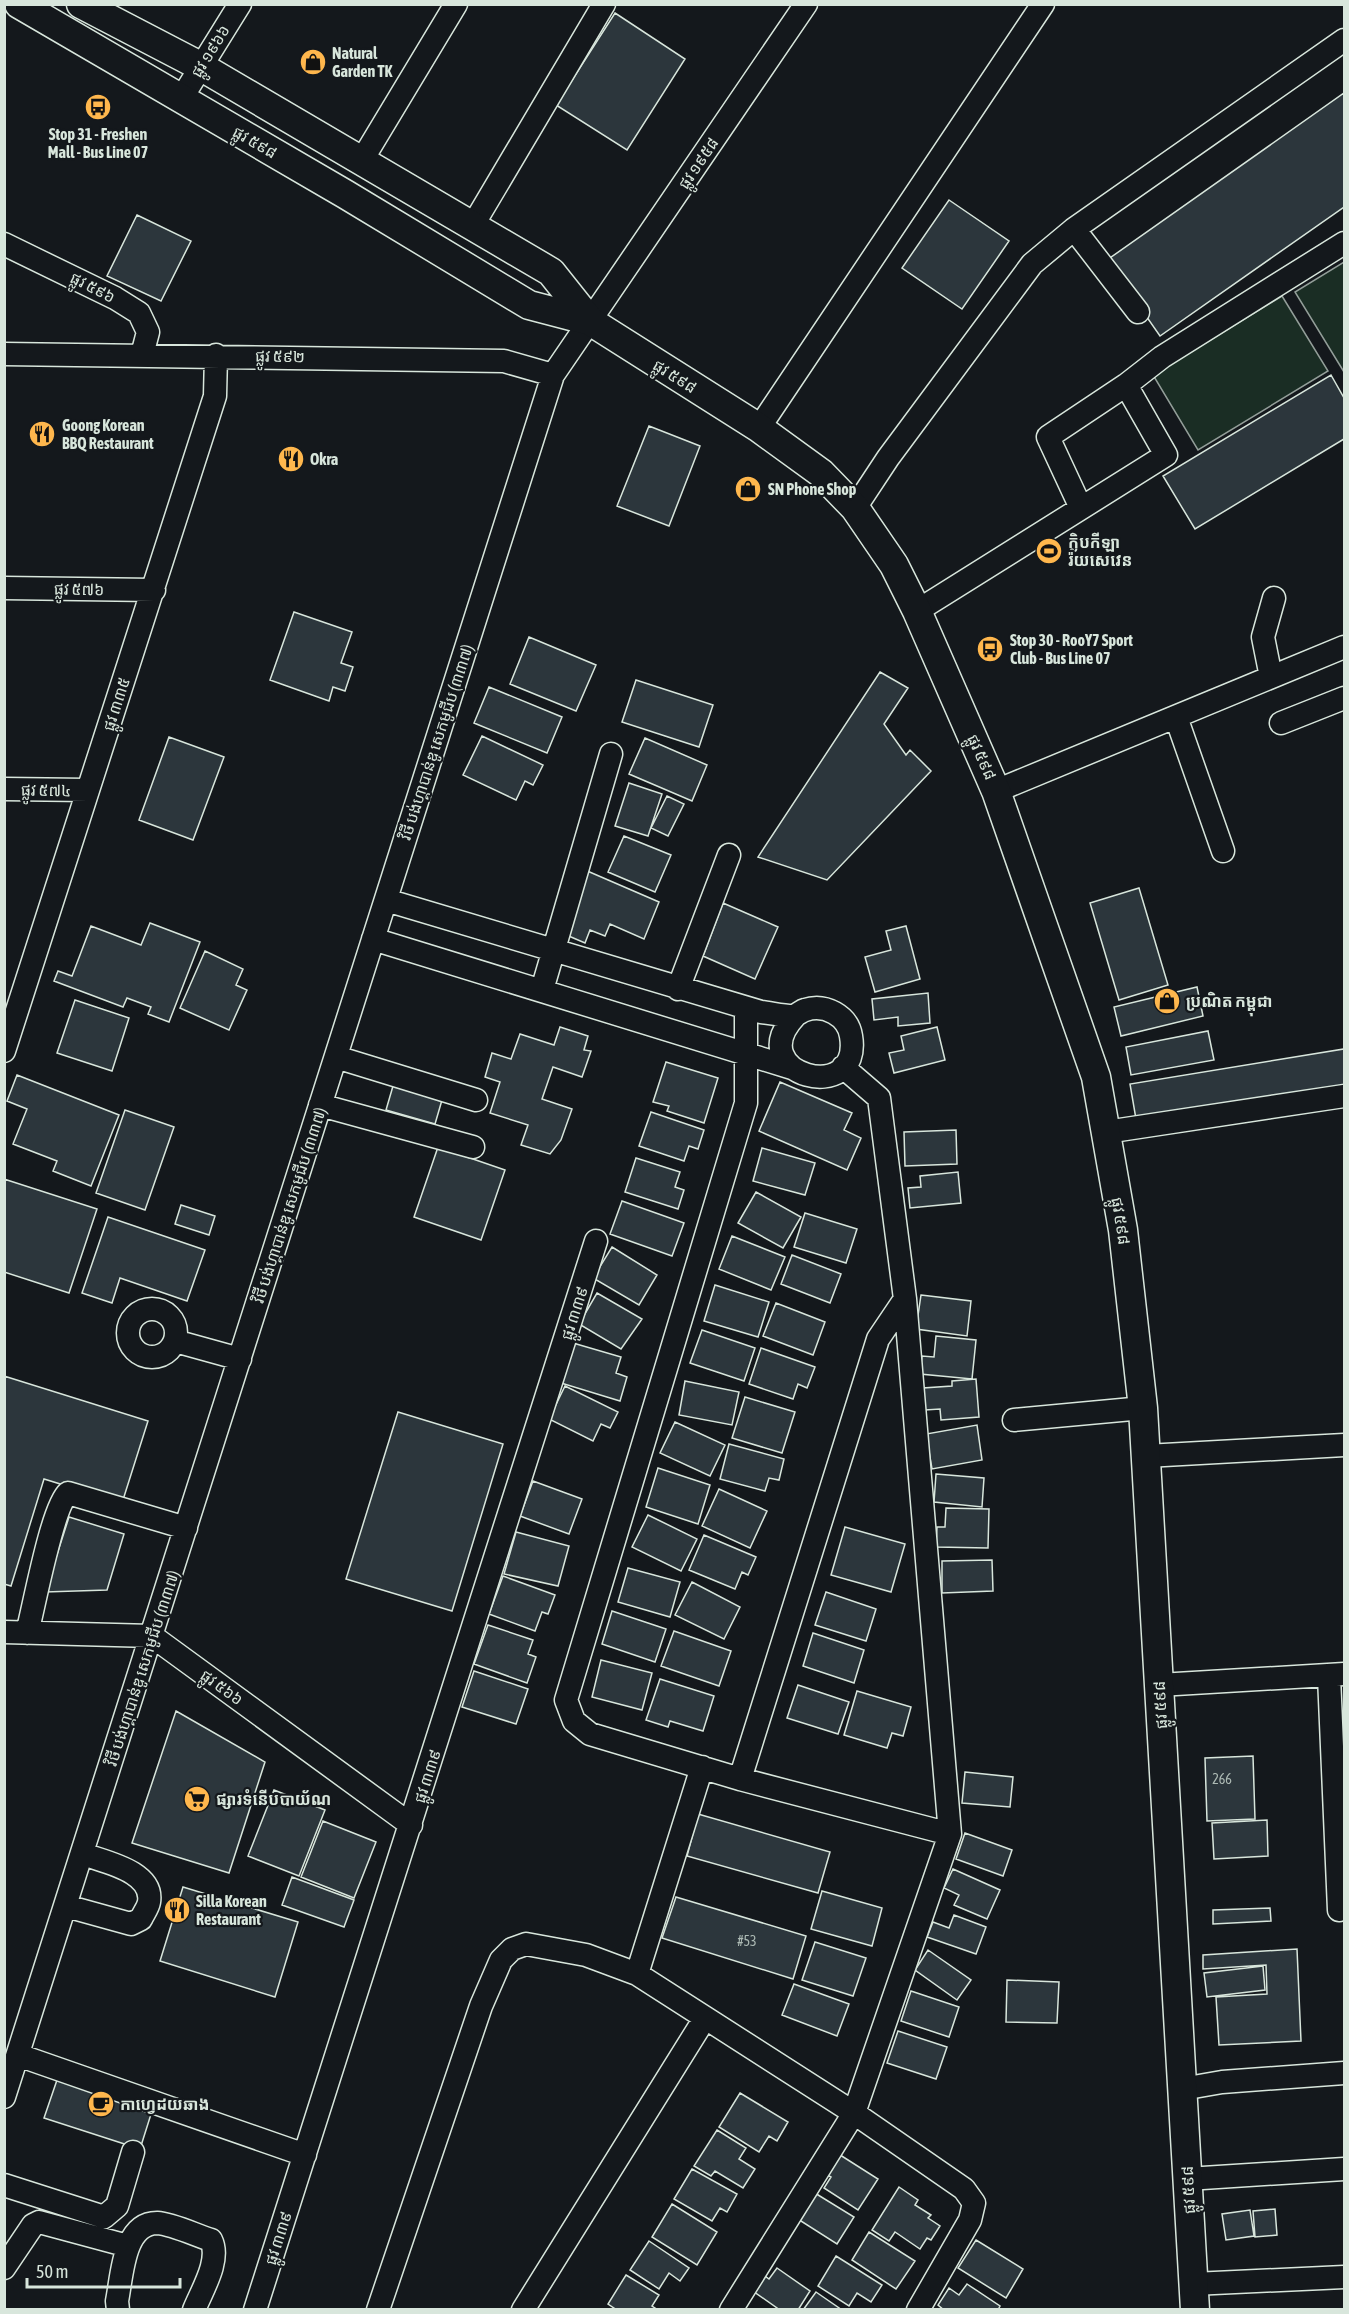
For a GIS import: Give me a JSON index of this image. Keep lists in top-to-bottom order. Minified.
{"streets":{"main road":["ផ្លូវ ៥៩៨"],"street":["ផ្លូវ ១៩៦៦","ផ្លូវ ១៩៥៨","ផ្លូវ ៥៩៦","ផ្លូវ ៥៩២","ផ្លូវ ៥៧៦","ផ្លូវ ៣៣៥","វិថី បង់ហ្គាបាន់ឌូ សេកមូជីប (៣៣៧)","ផ្លូវ ៥៧៤","ផ្លូវ ៣៣៩","ផ្លូវ ៥៦៦"]},"crossings":[["ផ្លូវ ១៩៦៦","ផ្លូវ ៥៩៨"],["ផ្លូវ ៥៩៨","ផ្លូវ ១៩៥៨"],["ផ្លូវ ៥៩៨","វិថី បង់ហ្គាបាន់ឌូ សេកមូជីប (៣៣៧)"],["ផ្លូវ ១៩៥៨","វិថី បង់ហ្គាបាន់ឌូ សេកមូជីប (៣៣៧)"],["ផ្លូវ ៥៩៦","ផ្លូវ ៥៩២"],["ផ្លូវ ៥៩២","ផ្លូវ ៣៣៥"],["ផ្លូវ ៥៩២","វិថី បង់ហ្គាបាន់ឌូ សេកមូជីប (៣៣៧)"],["ផ្លូវ ៥៧៦","ផ្លូវ ៣៣៥"],["ផ្លូវ ៣៣៥","ផ្លូវ ៥៧៤"],["វិថី បង់ហ្គាបាន់ឌូ សេកមូជីប (៣៣៧)","ផ្លូវ ៥៦៦"],["ផ្លូវ ៣៣៩","ផ្លូវ ៥៦៦"]],"places":{"shop":["Natural Garden TK","SN Phone Shop","ប្រណិត កម្ពុជា"],"bus stop":["Stop 31 - Freshen Mall - Bus Line 07","Stop 30 - RooY7 Sport Club - Bus Line 07"],"restaurant":["Goong Korean BBQ Restaurant","Okra","Silla Korean Restaurant"],"sports":["ក្លិបកីឡា រ៉យសេវេន"],"supermarket":["ផ្សារទំនើបបាយ័ណ"],"cafe":["កាហ្វេដយឆាង"]},"house_numbers":["266","#53"],"scale_bar":"50 m"}
